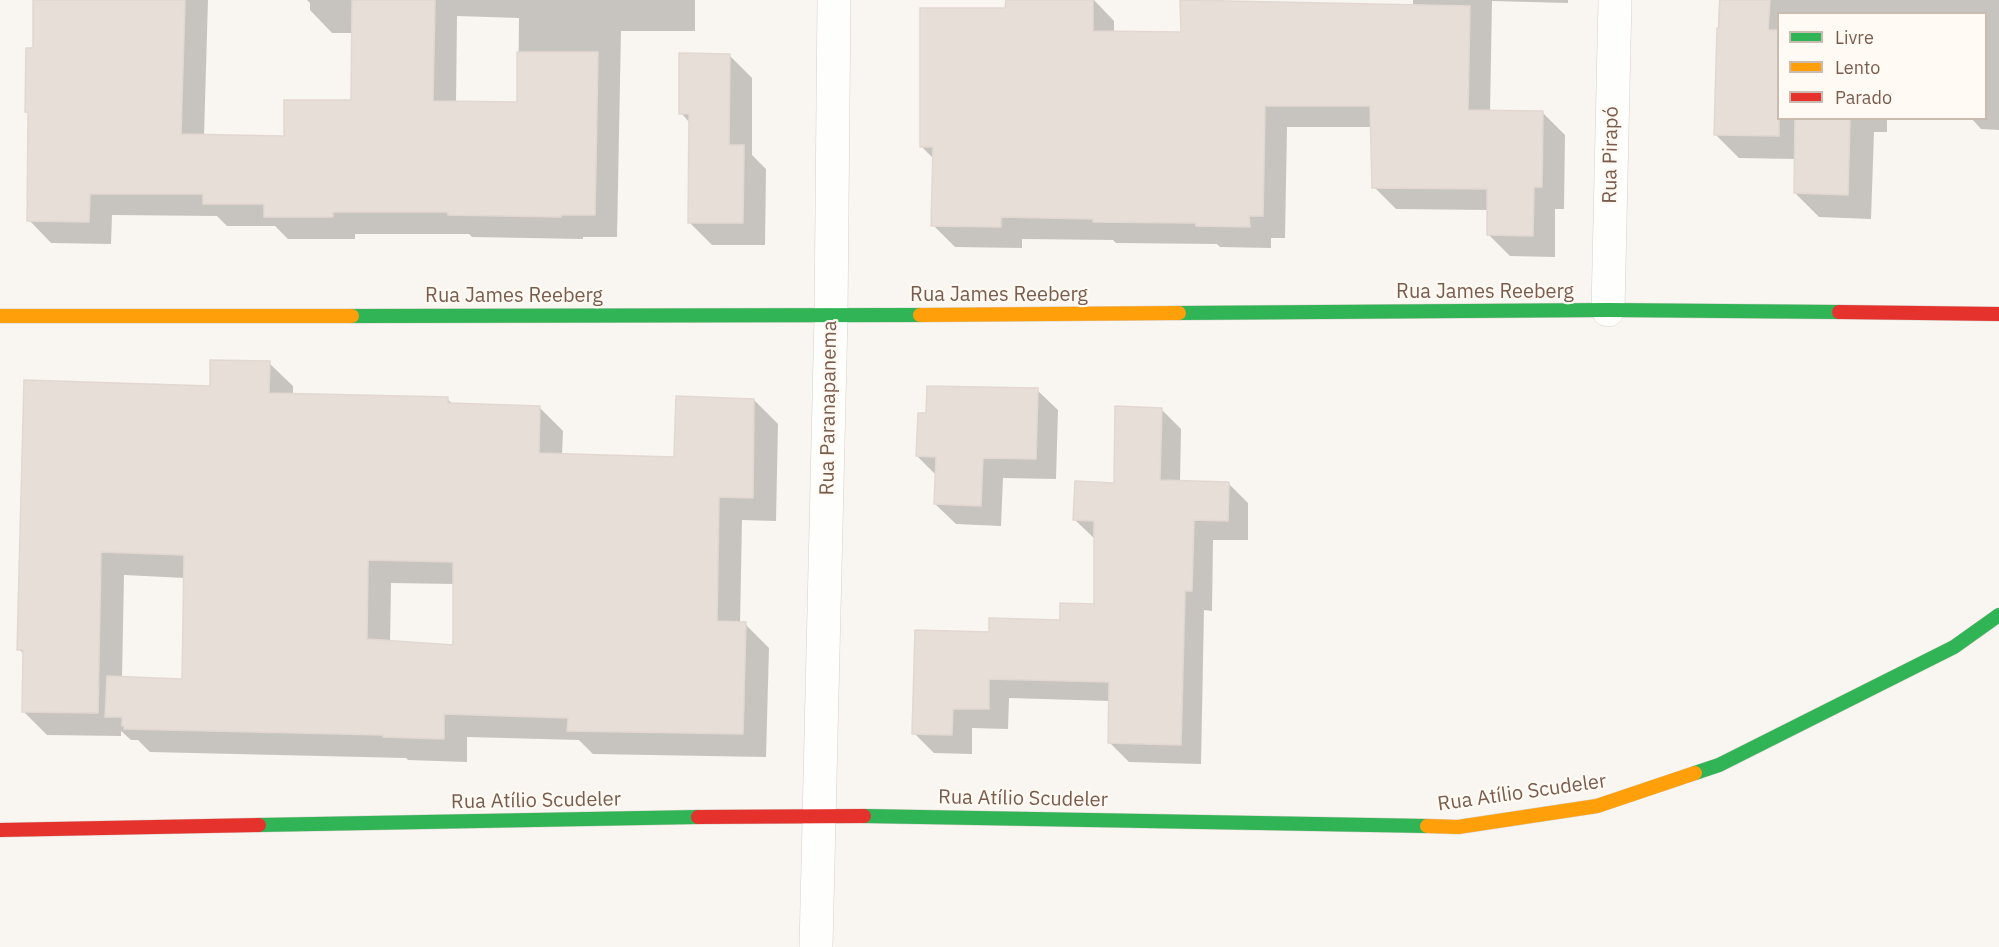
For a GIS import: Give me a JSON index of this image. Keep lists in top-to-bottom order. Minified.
{"streets":{"street":["Rua Pirapó","Rua James Reeberg","Rua Paranapanema","Rua Atílio Scudeler"]},"crossings":[["Rua Pirapó","Rua James Reeberg"],["Rua James Reeberg","Rua Paranapanema"],["Rua Paranapanema","Rua Atílio Scudeler"]],"legend":["Livre","Lento","Parado"]}
